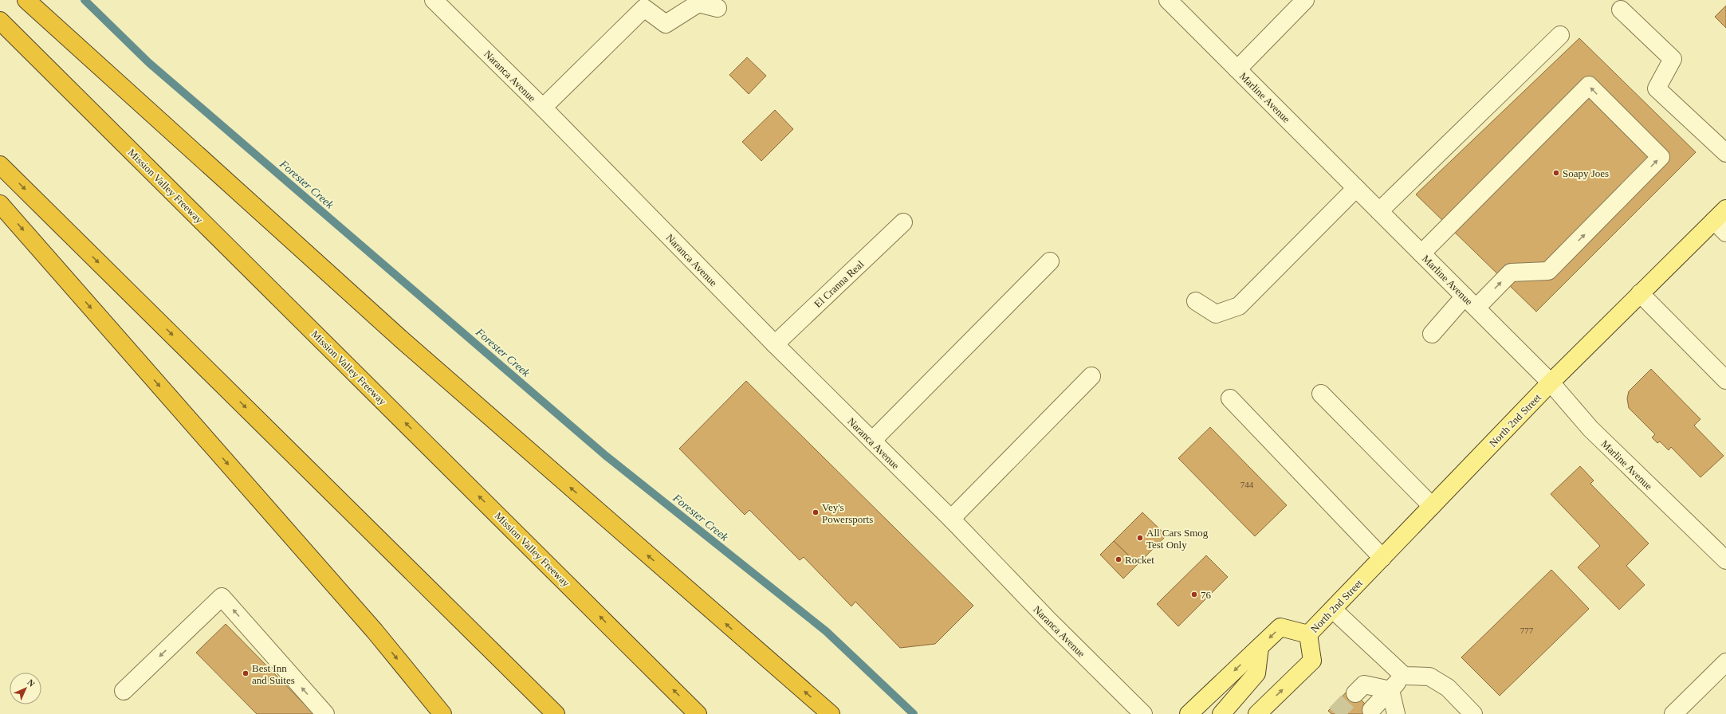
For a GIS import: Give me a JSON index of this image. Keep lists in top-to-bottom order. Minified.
{"streets":{"highway":["Mission Valley Freeway"],"main road":["North 2nd Street"],"street":["Naranca Avenue","Marline Avenue","El Cranna Real"]},"crossings":[["Naranca Avenue","El Cranna Real"],["Marline Avenue","North 2nd Street"]],"water":["Forester Creek"],"places":["Soapy Joes","Vey's Powersports","All Cars Smog Test Only","Rocket","76","Best Inn and Suites"],"house_numbers":["744","777"],"north":"top right"}
